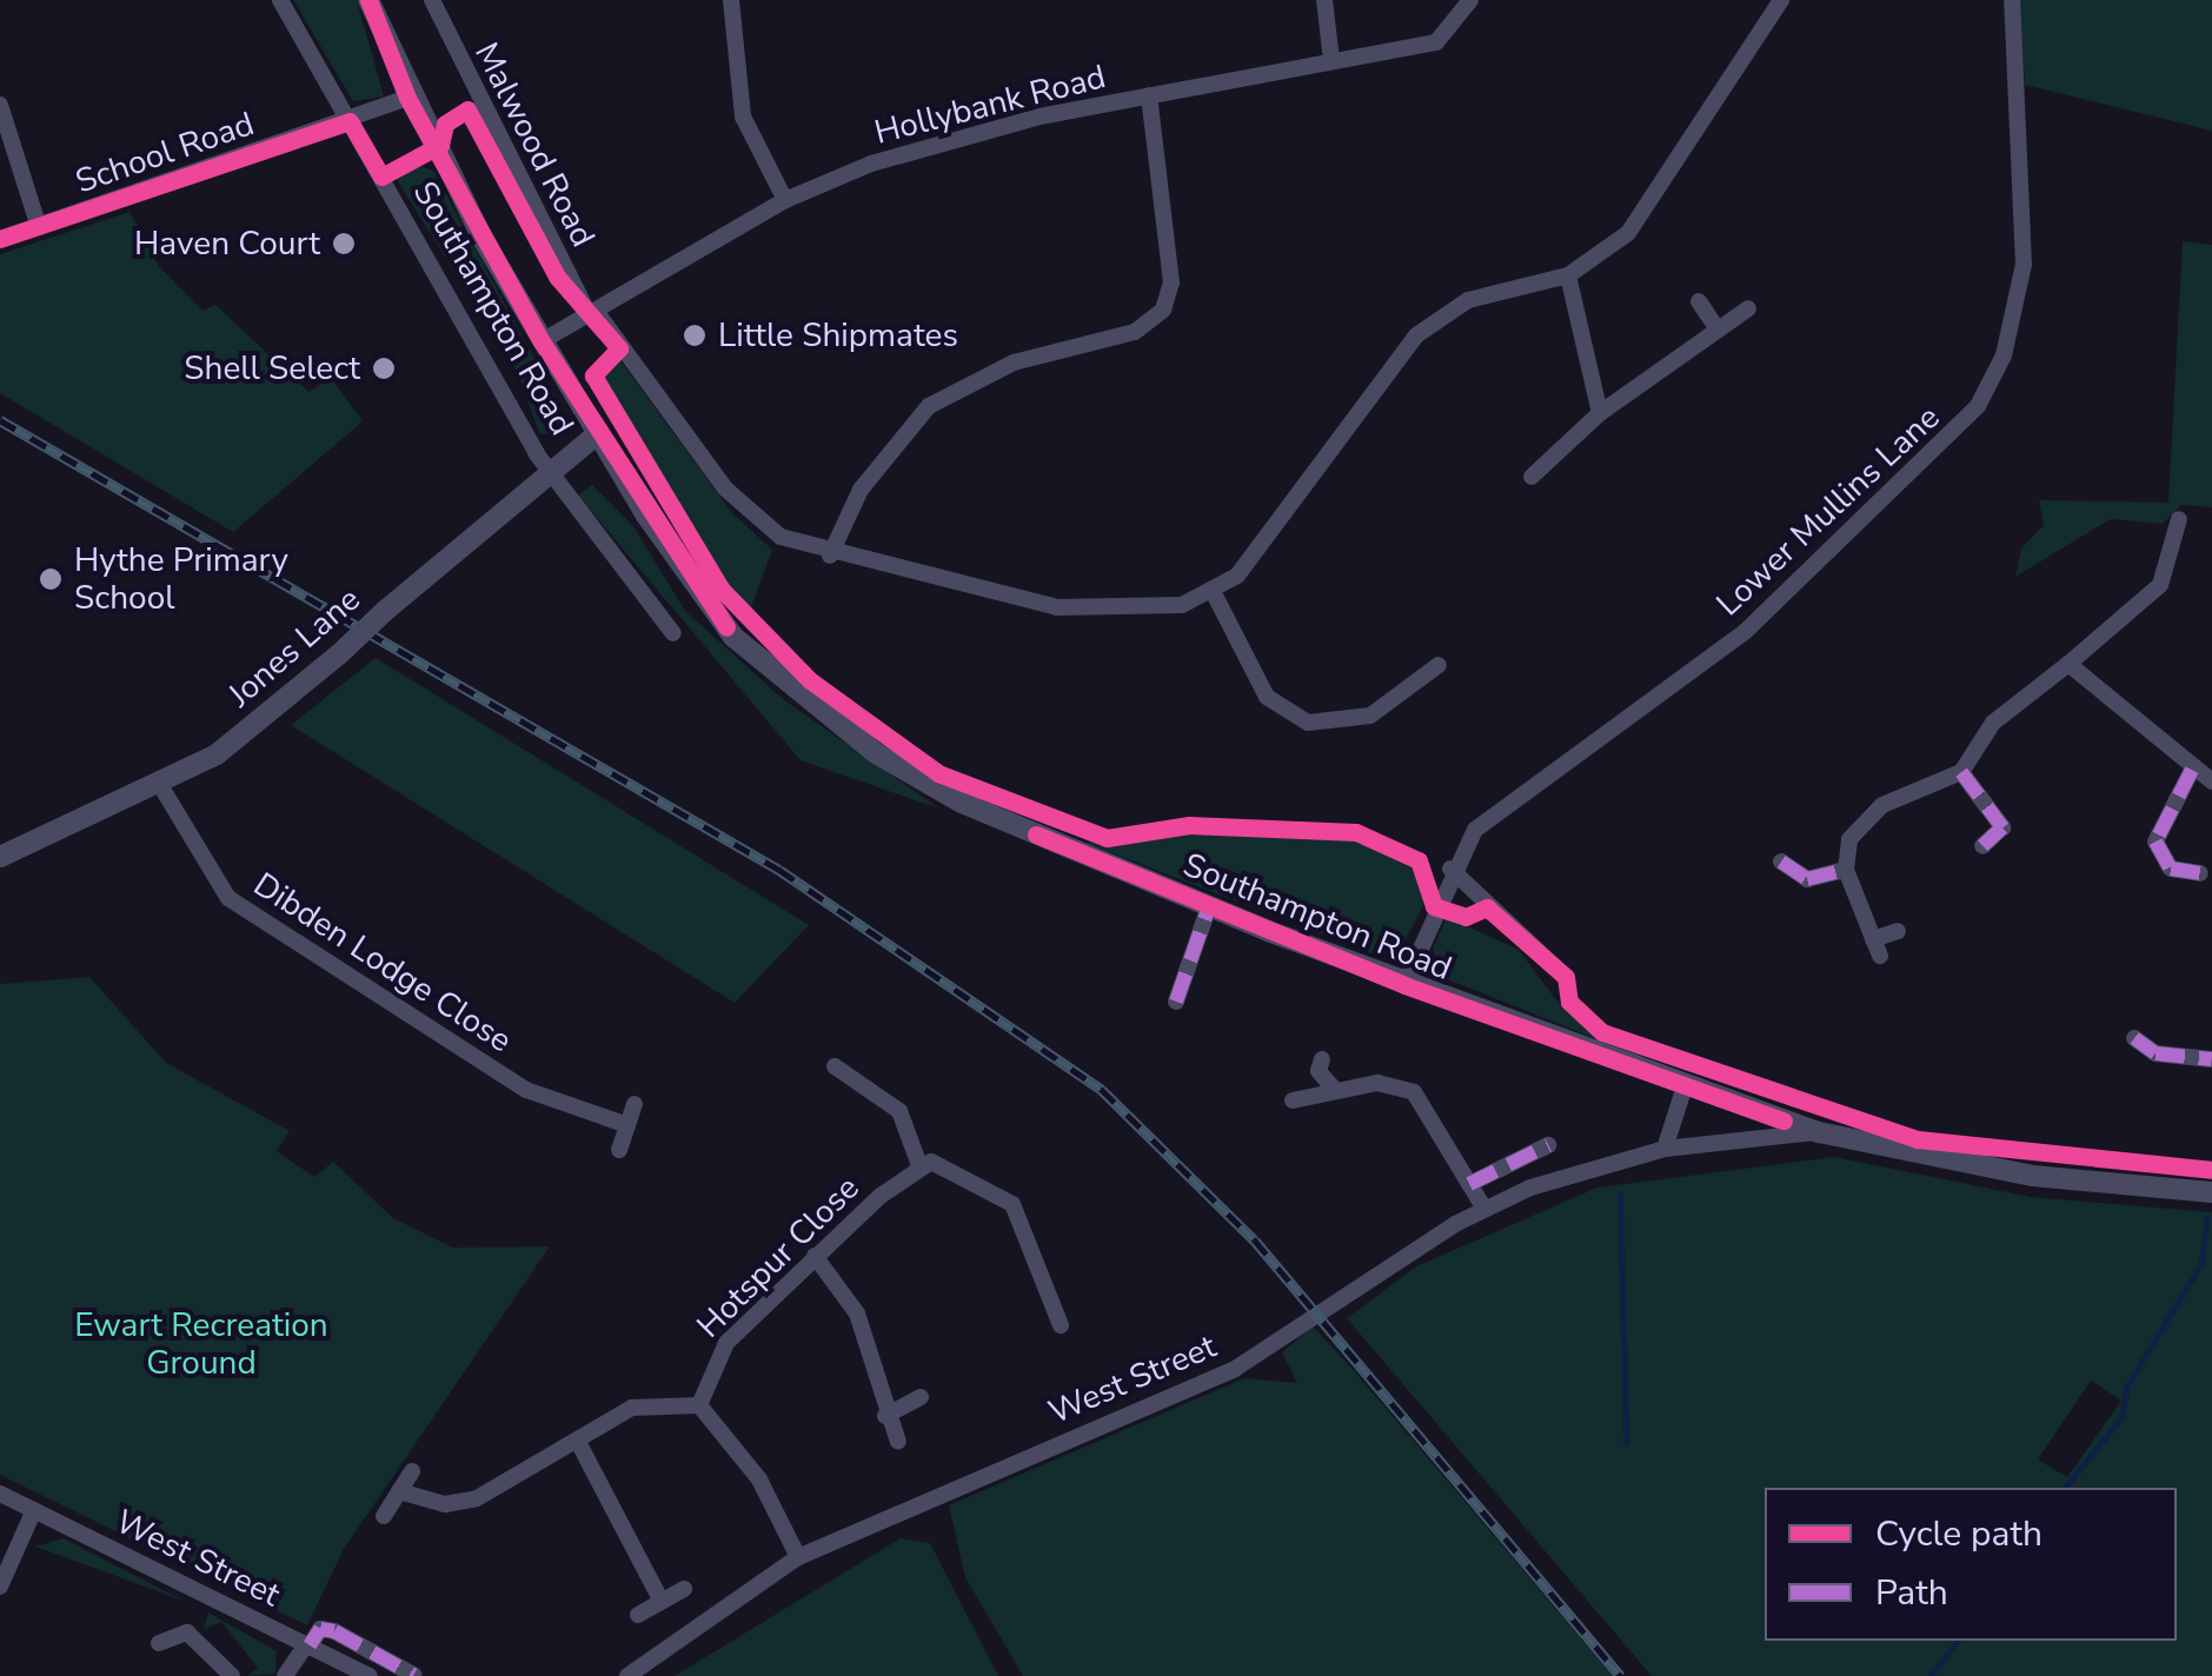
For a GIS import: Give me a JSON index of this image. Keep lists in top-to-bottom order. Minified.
{"streets":{"street":["Hollybank Road","Malwood Road","School Road","Southampton Road","Lower Mullins Lane","Jones Lane","Dibden Lodge Close","Hotspur Close","West Street"]},"crossings":[["Hollybank Road","Malwood Road"],["Hollybank Road","Southampton Road"],["School Road","Southampton Road"],["Southampton Road","Lower Mullins Lane"],["Southampton Road","Jones Lane"],["Southampton Road","West Street"],["Jones Lane","Dibden Lodge Close"]],"parks":["Ewart Recreation Ground"],"places":["Haven Court","Little Shipmates","Shell Select","Hythe Primary School"],"legend":["Cycle path","Path"]}
